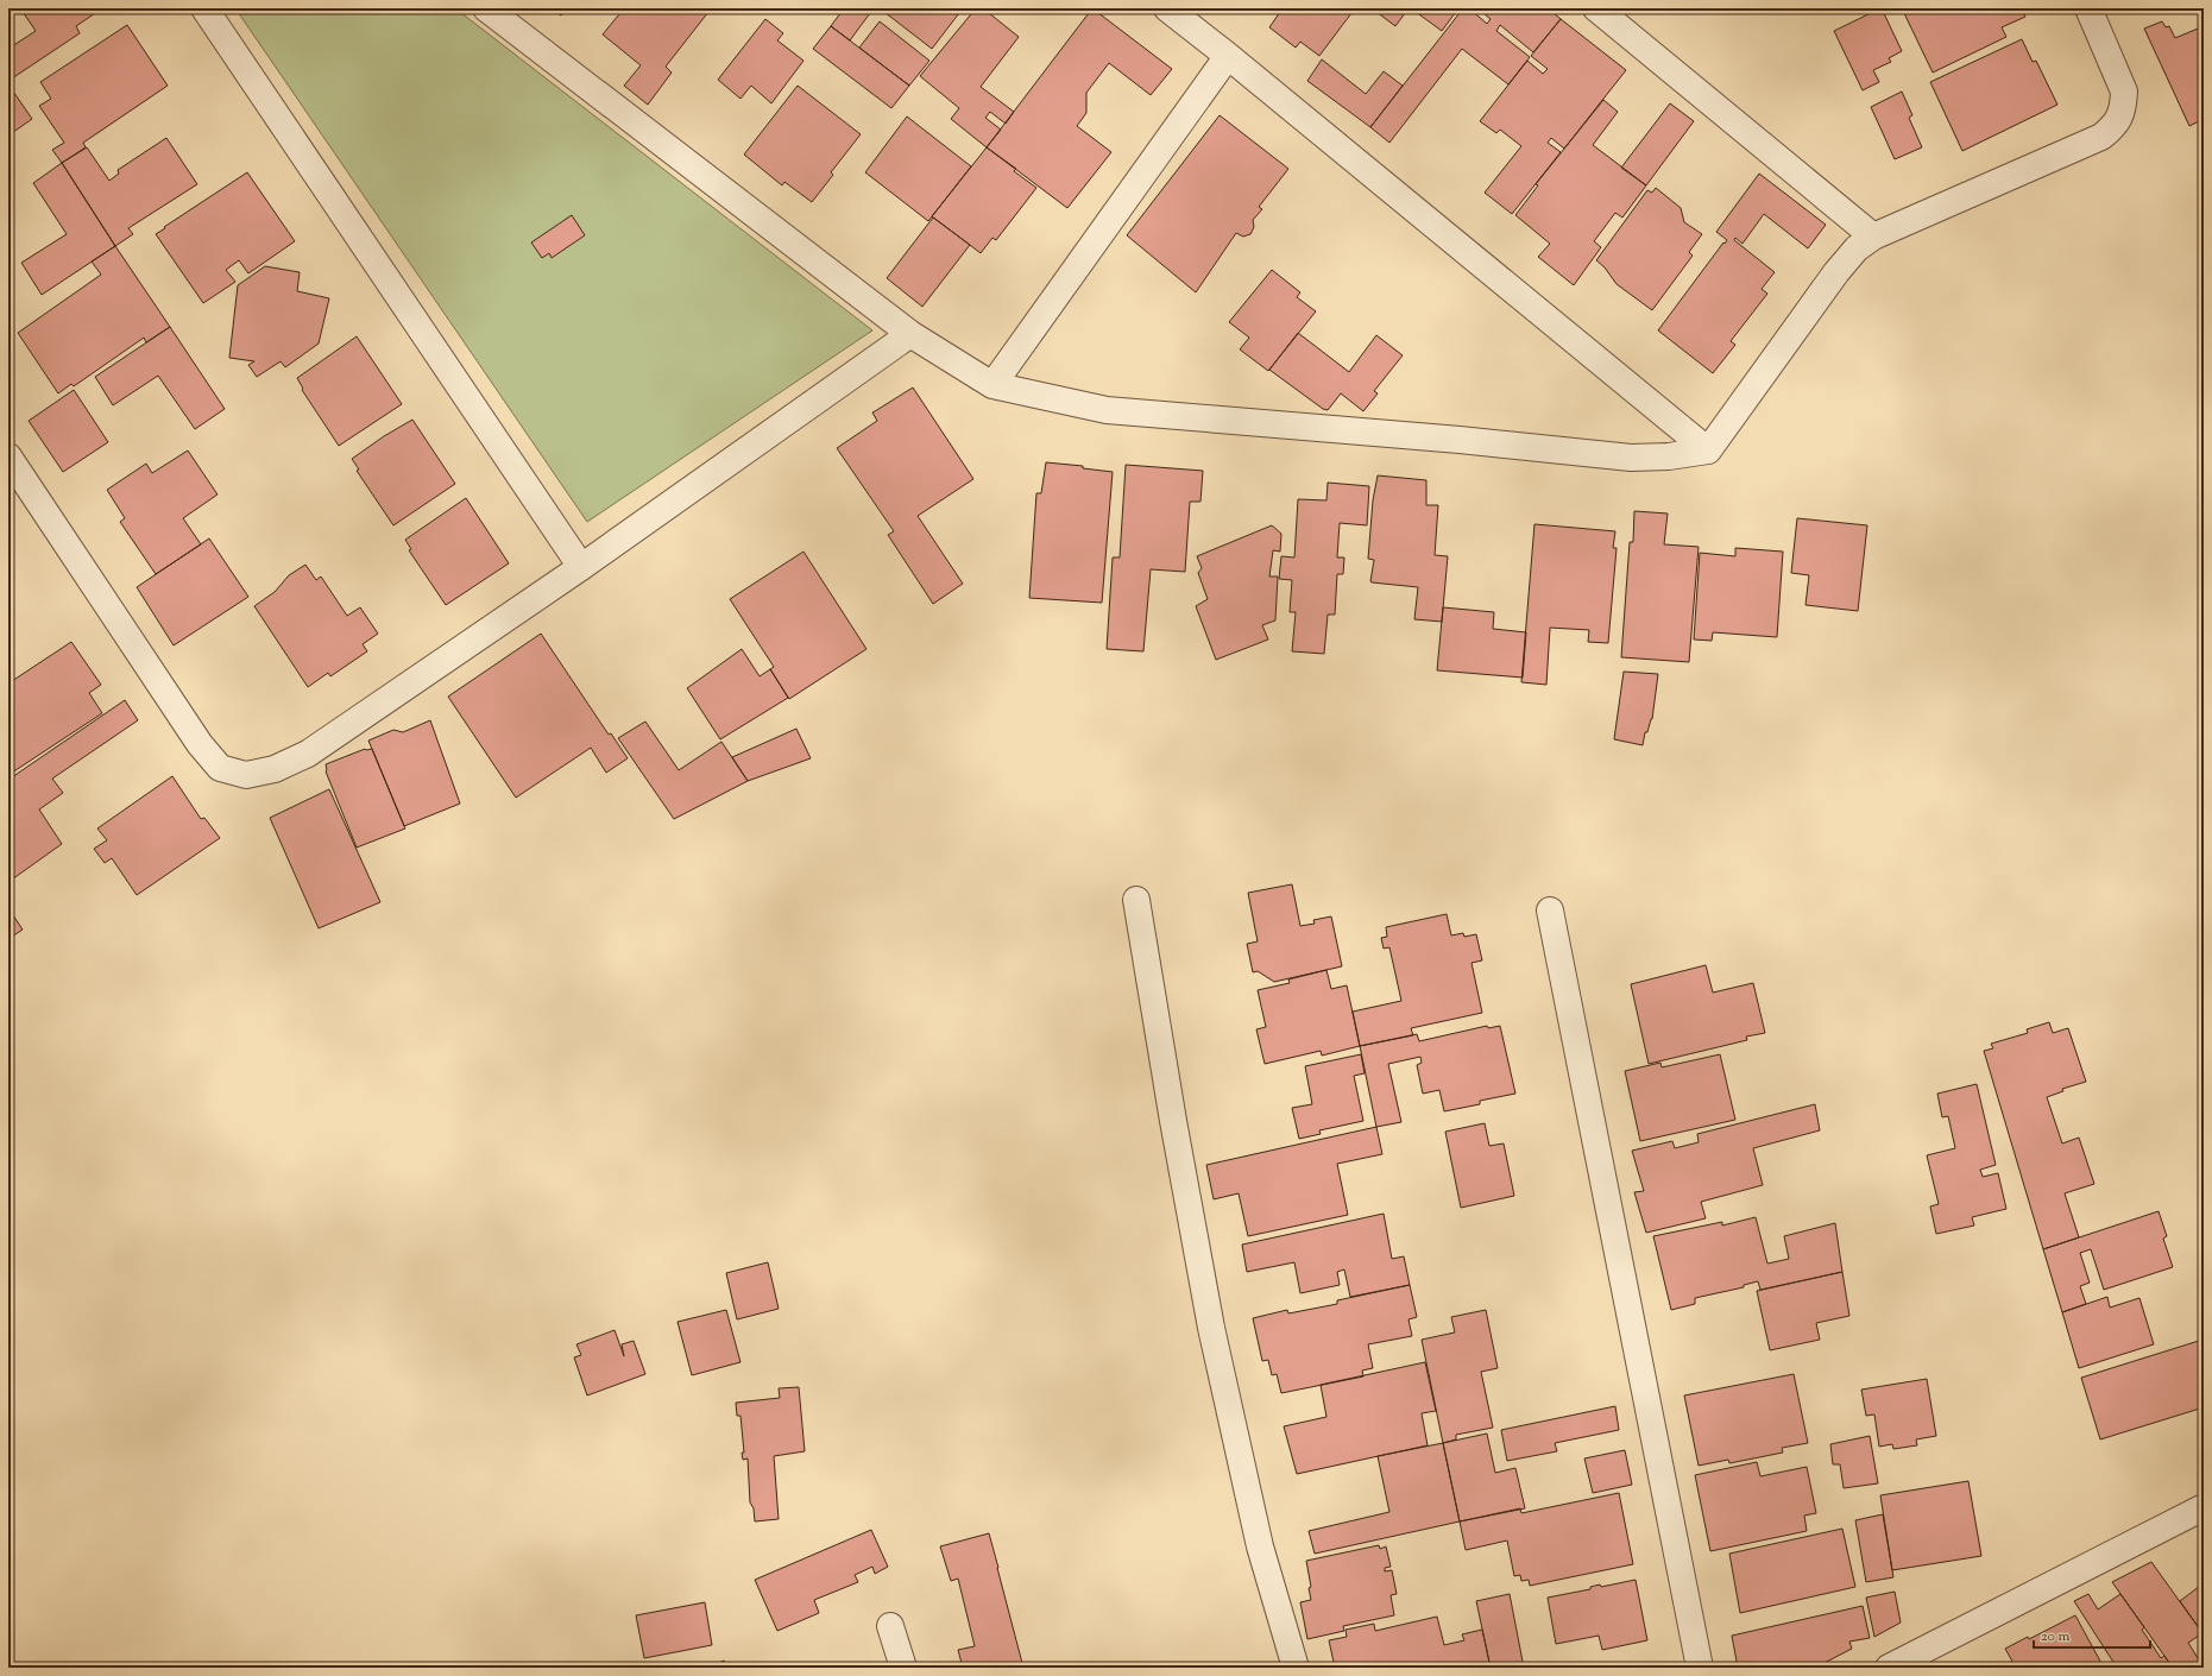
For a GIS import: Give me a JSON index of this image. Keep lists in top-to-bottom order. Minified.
{"scale_bar":"20 m"}
